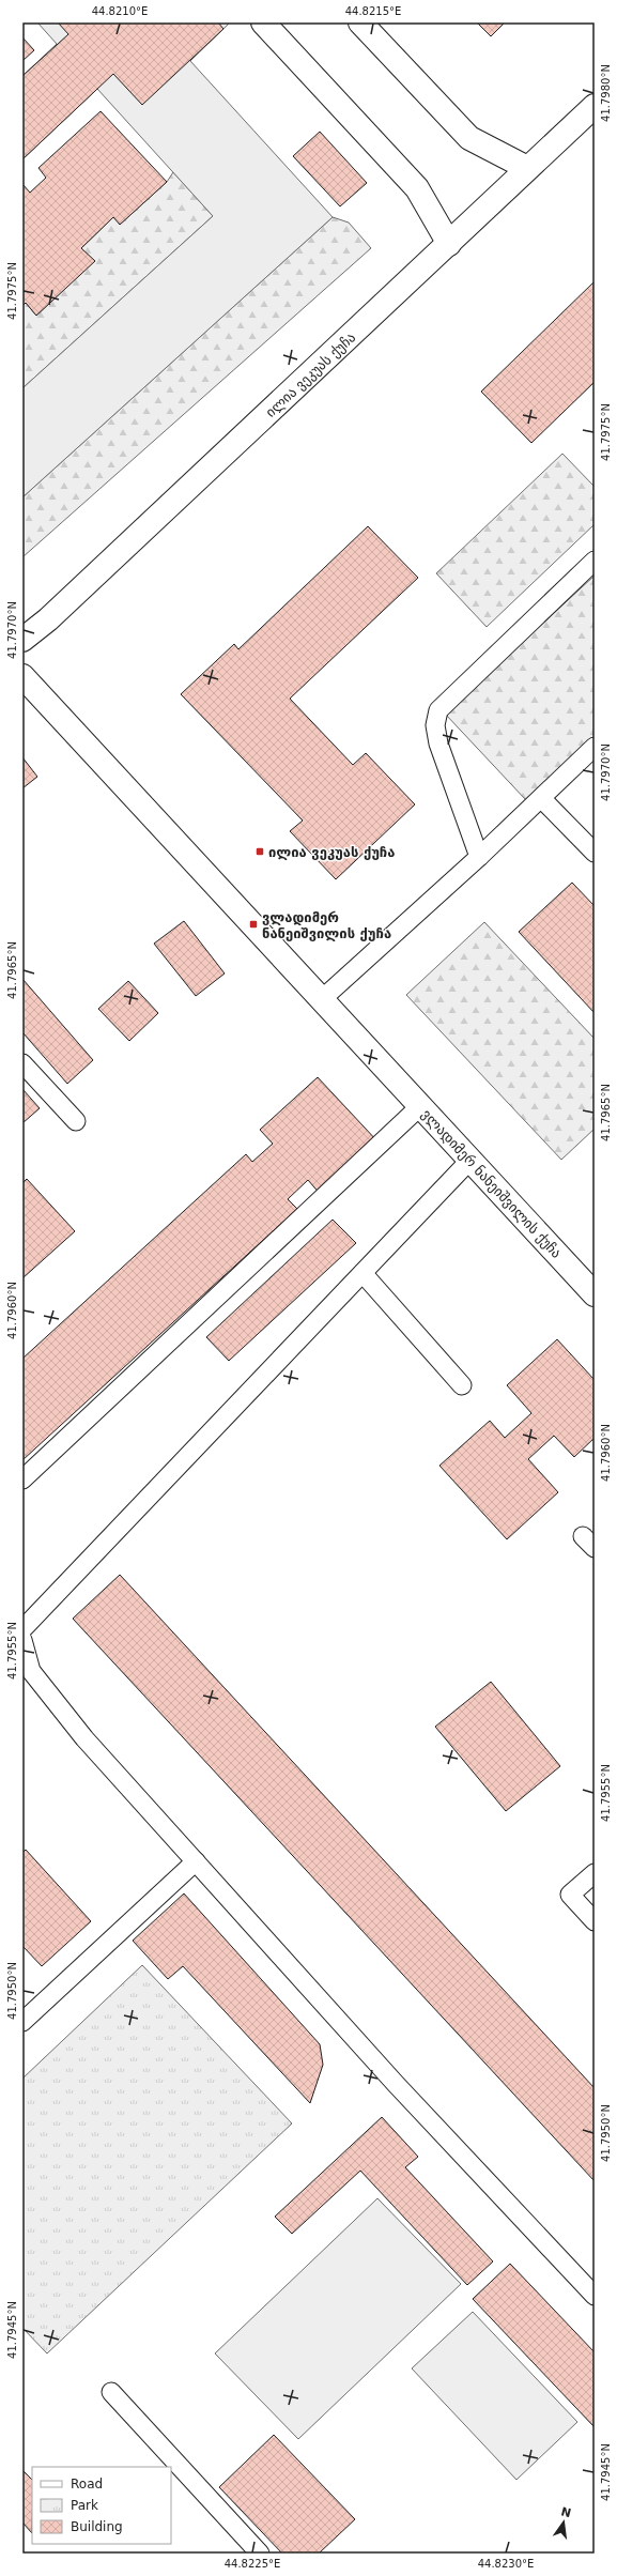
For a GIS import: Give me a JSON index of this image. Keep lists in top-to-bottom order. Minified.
{"streets":{"street":["ილია ვეკუას ქუჩა","ვლადიმერ ნანეიშვილის ქუჩა"]},"places":{"transit":["ილია ვეკუას ქუჩა","ვლადიმერ ნანეიშვილის ქუჩა"]},"legend":["Road","Park","Building"],"north":"top","coordinates":["44.8210°E","44.8215°E","41.7980°N","41.7975°N","41.7970°N","41.7965°N","41.7960°N","41.7955°N","41.7950°N","41.7945°N","44.8225°E","44.8230°E"]}
